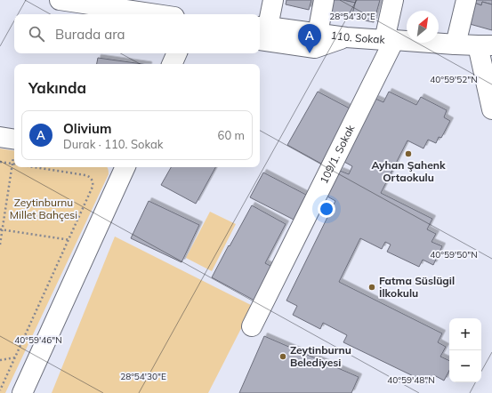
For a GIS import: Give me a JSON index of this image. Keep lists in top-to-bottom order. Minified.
{"streets":{"street":["110. Sokak","109/1. Sokak"]},"crossings":[["110. Sokak","109/1. Sokak"]],"parks":["Zeytinburnu Millet Bahçesi"],"places":["Ayhan Şahenk Ortaokulu","Fatma Süslügil İlkokulu","Zeytinburnu Belediyesi"],"north":"top right","page":{"search":"Burada ara","pins":"A","heading":"Yakında","list":[{"mark":"A","name":"Olivium","note":"Durak · 110. Sokak","value":"60 m"}],"map_buttons":["+","−"]},"coordinates":["28°54'30\"E","40°59'52\"N","40°59'50\"N","40°59'46\"N","40°59'48\"N"]}
